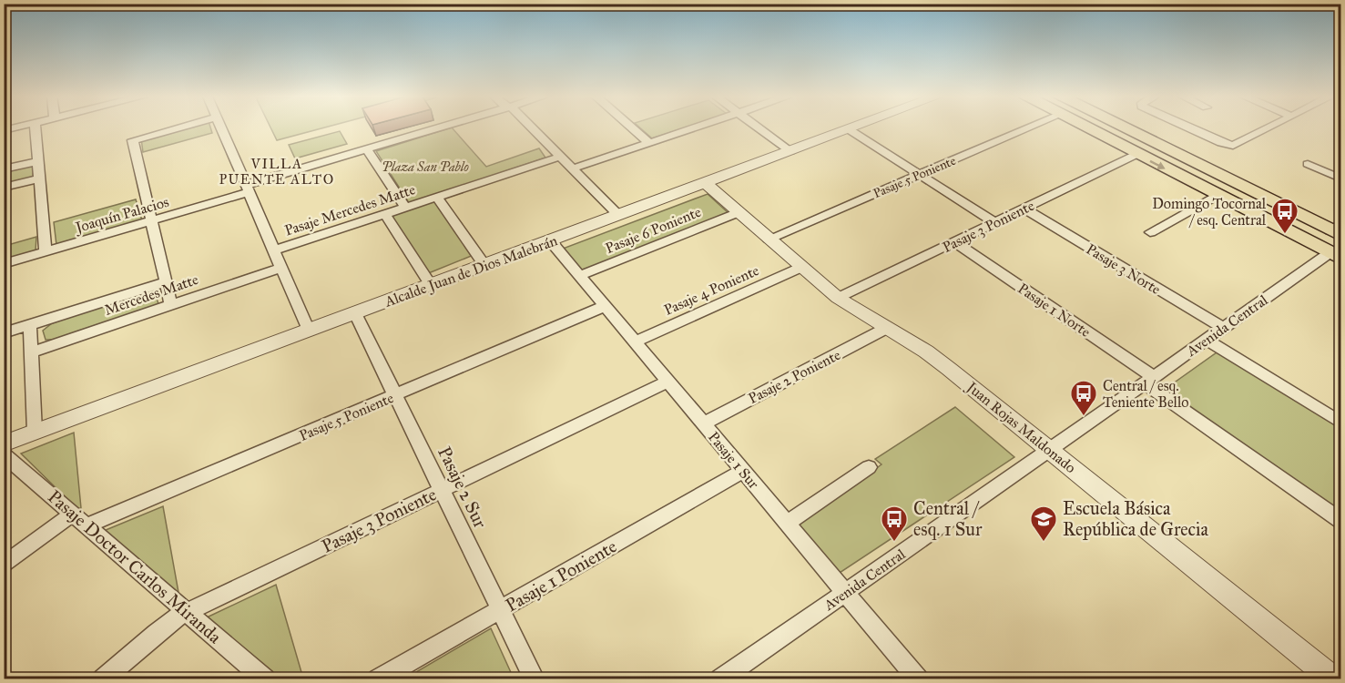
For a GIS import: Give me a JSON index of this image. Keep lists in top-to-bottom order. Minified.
{"streets":{"street":["Pasaje 5 Poniente","Pasaje Mercedes Matte","Joaquín Palacios","Pasaje 3 Poniente","Pasaje 6 Poniente","Pasaje 3 Norte","Alcalde Juan de Dios Malebrán","Pasaje 4 Poniente","Mercedes Matte","Pasaje 1 Norte","Avenida Central","Pasaje 2 Poniente","Juan Rojas Maldonado","Pasaje 1 Sur","Pasaje 2 Sur","Pasaje Doctor Carlos Miranda","Pasaje 1 Poniente"]},"crossings":[["Pasaje 5 Poniente","Juan Rojas Maldonado"],["Pasaje 5 Poniente","Pasaje 1 Sur"],["Pasaje 5 Poniente","Pasaje 2 Sur"],["Pasaje 5 Poniente","Pasaje Doctor Carlos Miranda"],["Pasaje 3 Poniente","Pasaje 3 Norte"],["Pasaje 3 Poniente","Pasaje 1 Norte"],["Pasaje 3 Poniente","Juan Rojas Maldonado"],["Pasaje 3 Poniente","Pasaje 1 Sur"],["Pasaje 3 Poniente","Pasaje 2 Sur"],["Pasaje 3 Poniente","Pasaje Doctor Carlos Miranda"],["Pasaje 6 Poniente","Juan Rojas Maldonado"],["Pasaje 6 Poniente","Pasaje 1 Sur"],["Pasaje 3 Norte","Avenida Central"],["Alcalde Juan de Dios Malebrán","Juan Rojas Maldonado"],["Alcalde Juan de Dios Malebrán","Pasaje 1 Sur"],["Alcalde Juan de Dios Malebrán","Pasaje 2 Sur"],["Pasaje 4 Poniente","Juan Rojas Maldonado"],["Pasaje 4 Poniente","Pasaje 1 Sur"],["Pasaje 1 Norte","Avenida Central"],["Avenida Central","Juan Rojas Maldonado"],["Avenida Central","Pasaje 1 Sur"],["Pasaje 2 Poniente","Juan Rojas Maldonado"],["Pasaje 2 Poniente","Pasaje 1 Sur"],["Pasaje 1 Sur","Pasaje 1 Poniente"],["Pasaje 2 Sur","Pasaje 1 Poniente"]],"districts":["VILLA PUENTE ALTO"],"parks":["Plaza San Pablo"],"places":{"bus stop":["Domingo Tocornal / esq. Central","Central / esq. Teniente Bello","Central / esq. 1 Sur"],"school or university":["Escuela Básica República de Grecia"]}}
